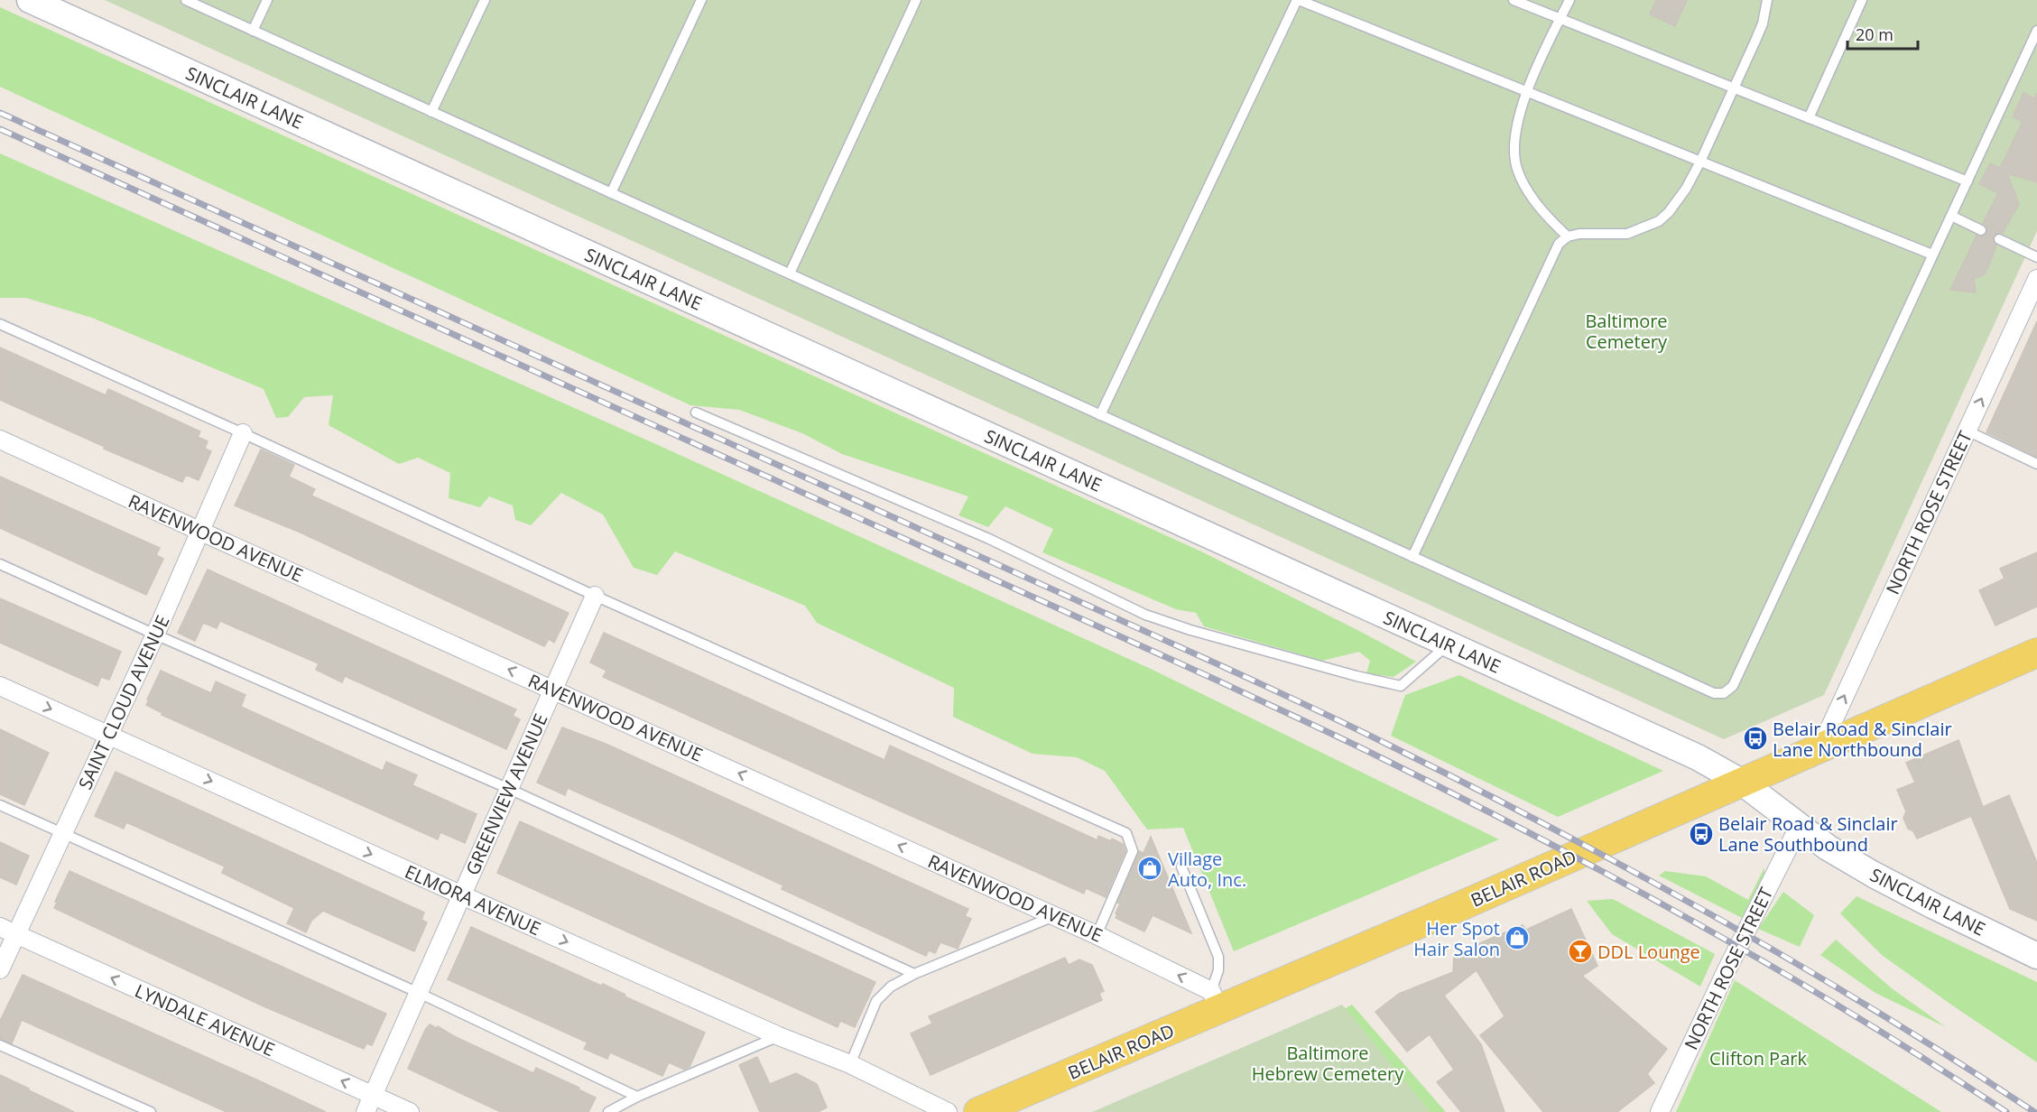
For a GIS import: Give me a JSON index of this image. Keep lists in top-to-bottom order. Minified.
{"streets":{"main road":["SINCLAIR LANE","BELAIR ROAD"],"street":["NORTH ROSE STREET","RAVENWOOD AVENUE","SAINT CLOUD AVENUE","GREENVIEW AVENUE","ELMORA AVENUE","LYNDALE AVENUE"]},"crossings":[["SINCLAIR LANE","NORTH ROSE STREET"],["SINCLAIR LANE","BELAIR ROAD"],["NORTH ROSE STREET","BELAIR ROAD"],["RAVENWOOD AVENUE","SAINT CLOUD AVENUE"],["RAVENWOOD AVENUE","GREENVIEW AVENUE"],["RAVENWOOD AVENUE","BELAIR ROAD"],["SAINT CLOUD AVENUE","ELMORA AVENUE"],["SAINT CLOUD AVENUE","LYNDALE AVENUE"],["GREENVIEW AVENUE","ELMORA AVENUE"],["GREENVIEW AVENUE","LYNDALE AVENUE"]],"one_way":["NORTH ROSE STREET","RAVENWOOD AVENUE","ELMORA AVENUE","LYNDALE AVENUE"],"parks":["Baltimore Cemetery","Baltimore Hebrew Cemetery","Clifton Park"],"places":{"bus stop":["Belair Road & Sinclair Lane Northbound","Belair Road & Sinclair Lane Southbound"],"shop":["Village Auto, Inc.","Her Spot Hair Salon"],"bar":["DDL Lounge"]},"scale_bar":"20 m"}
